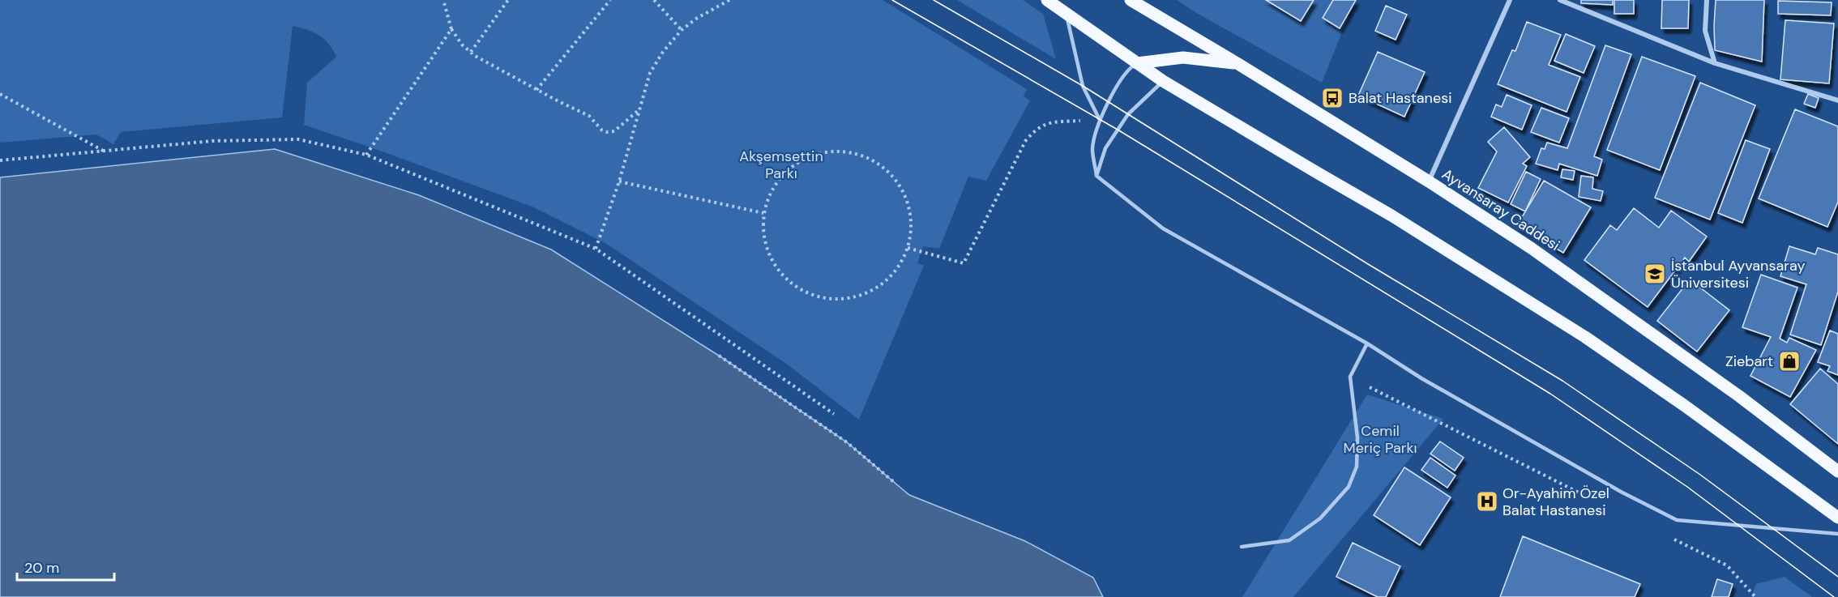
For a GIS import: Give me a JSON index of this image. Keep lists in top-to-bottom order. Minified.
{"streets":{"main road":["Ayvansaray Caddesi"]},"parks":["Akşemsettin Parkı","Cemil Meriç Parkı"],"places":{"bus stop":["Balat Hastanesi"],"school or university":["İstanbul Ayvansaray Üniversitesi"],"shop":["Ziebart"],"hospital":["Or-Ayahim Özel Balat Hastanesi"]},"scale_bar":"20 m"}
